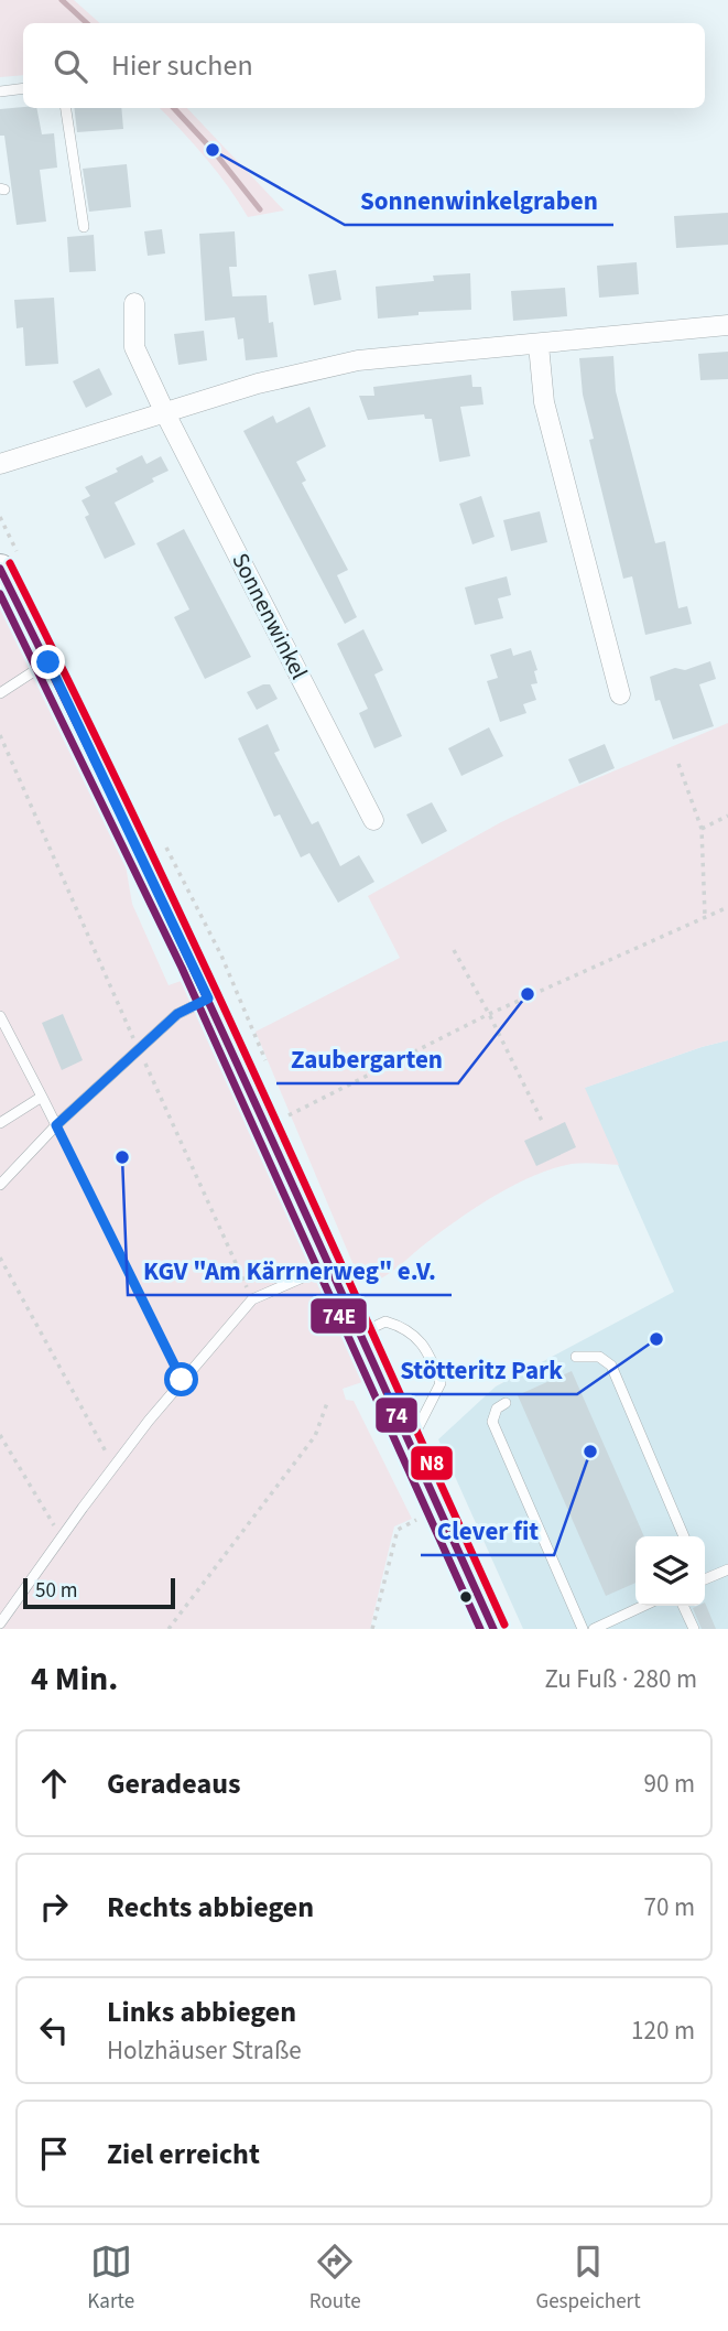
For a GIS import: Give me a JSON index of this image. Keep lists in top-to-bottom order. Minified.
{"streets":{"street":["Sonnenwinkel"]},"places":["Sonnenwinkelgraben","Zaubergarten","KGV \"Am Kärrnerweg\" e.V.","Stötteritz Park","Clever fit"],"lines":["transit line N8","transit line 74","transit line 74E"],"scale_bar":"50 m","page":{"search":"Hier suchen","scale":"50 m","heading":["4 Min.","Zu Fuß · 280 m"],"list":[["Geradeaus","90 m"],["Rechts abbiegen","70 m"],["Links abbiegen","Holzhäuser Straße","120 m"],"Ziel erreicht"],"nav":["Karte","Route","Gespeichert"]}}
